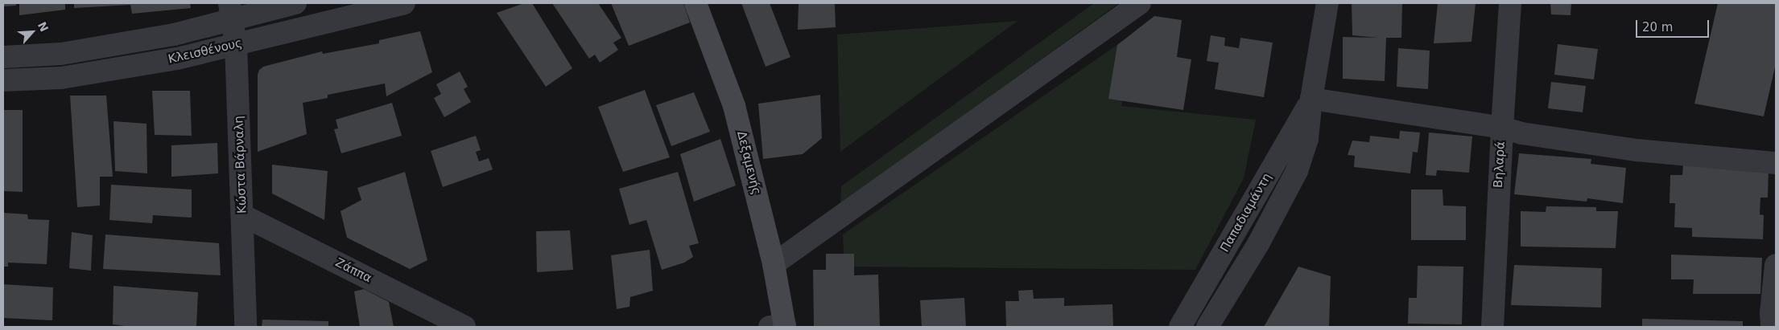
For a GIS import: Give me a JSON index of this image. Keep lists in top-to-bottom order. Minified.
{"streets":{"main road":["Δεξαμενής"],"street":["Κλεισθένους","Κώστα Βάρναλη","Βηλαρά","Παπαδιαμάντη","Ζάππα"]},"crossings":[["Κλεισθένους","Κώστα Βάρναλη"],["Κώστα Βάρναλη","Ζάππα"]],"scale_bar":"20 m","north":"top right"}
